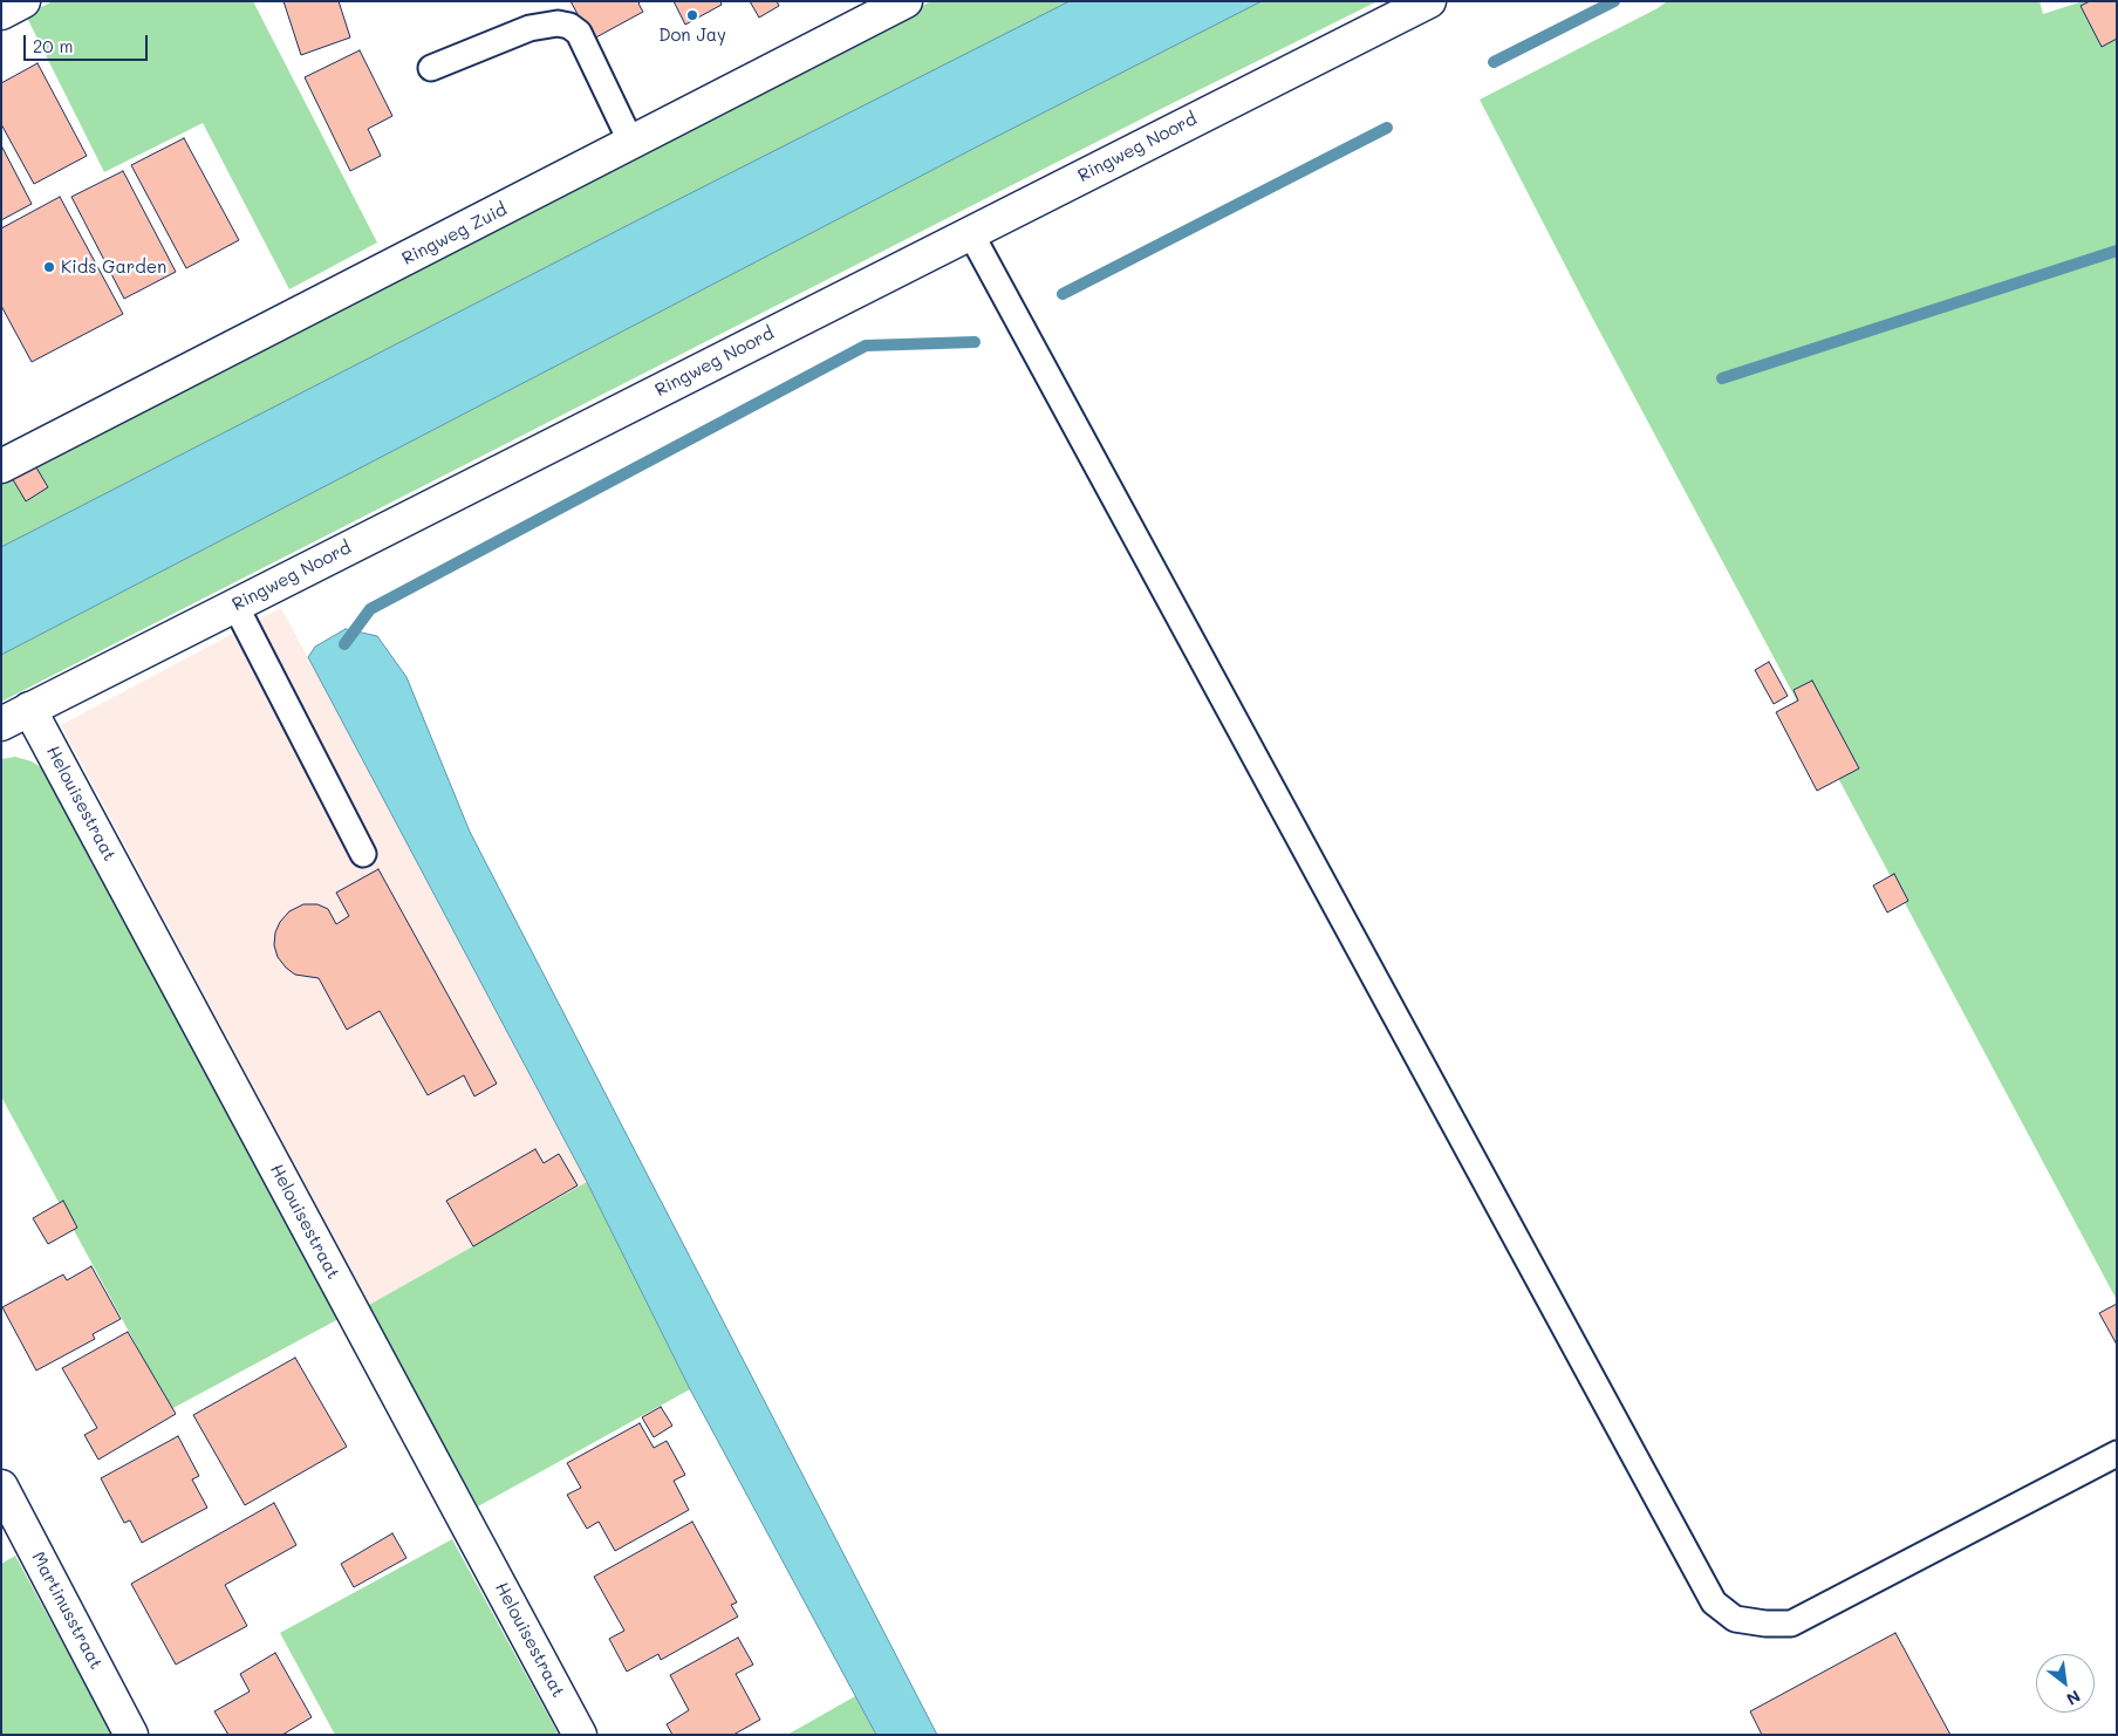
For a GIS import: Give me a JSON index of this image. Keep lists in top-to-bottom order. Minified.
{"streets":{"street":["Ringweg Noord","Ringweg Zuid","Helouisestraat","Martinusstraat"]},"crossings":[["Ringweg Noord","Helouisestraat"]],"places":["Don Jay","Kids Garden"],"scale_bar":"20 m","north":"bottom right"}
